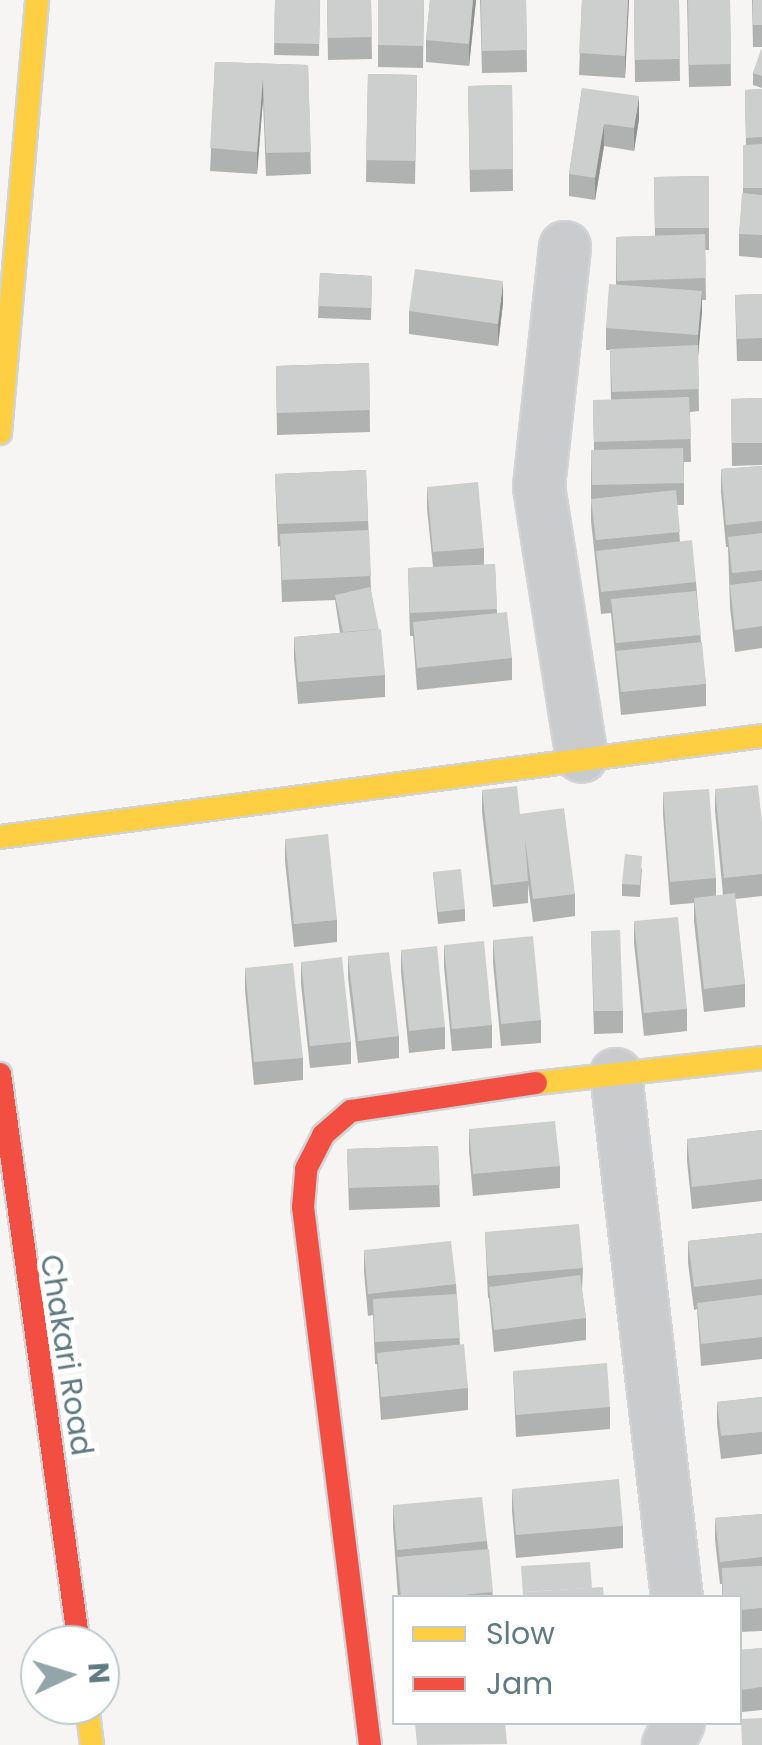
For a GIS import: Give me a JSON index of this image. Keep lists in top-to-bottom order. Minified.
{"streets":{"street":["Chakari Road"]},"legend":["Slow","Jam"],"north":"right"}
